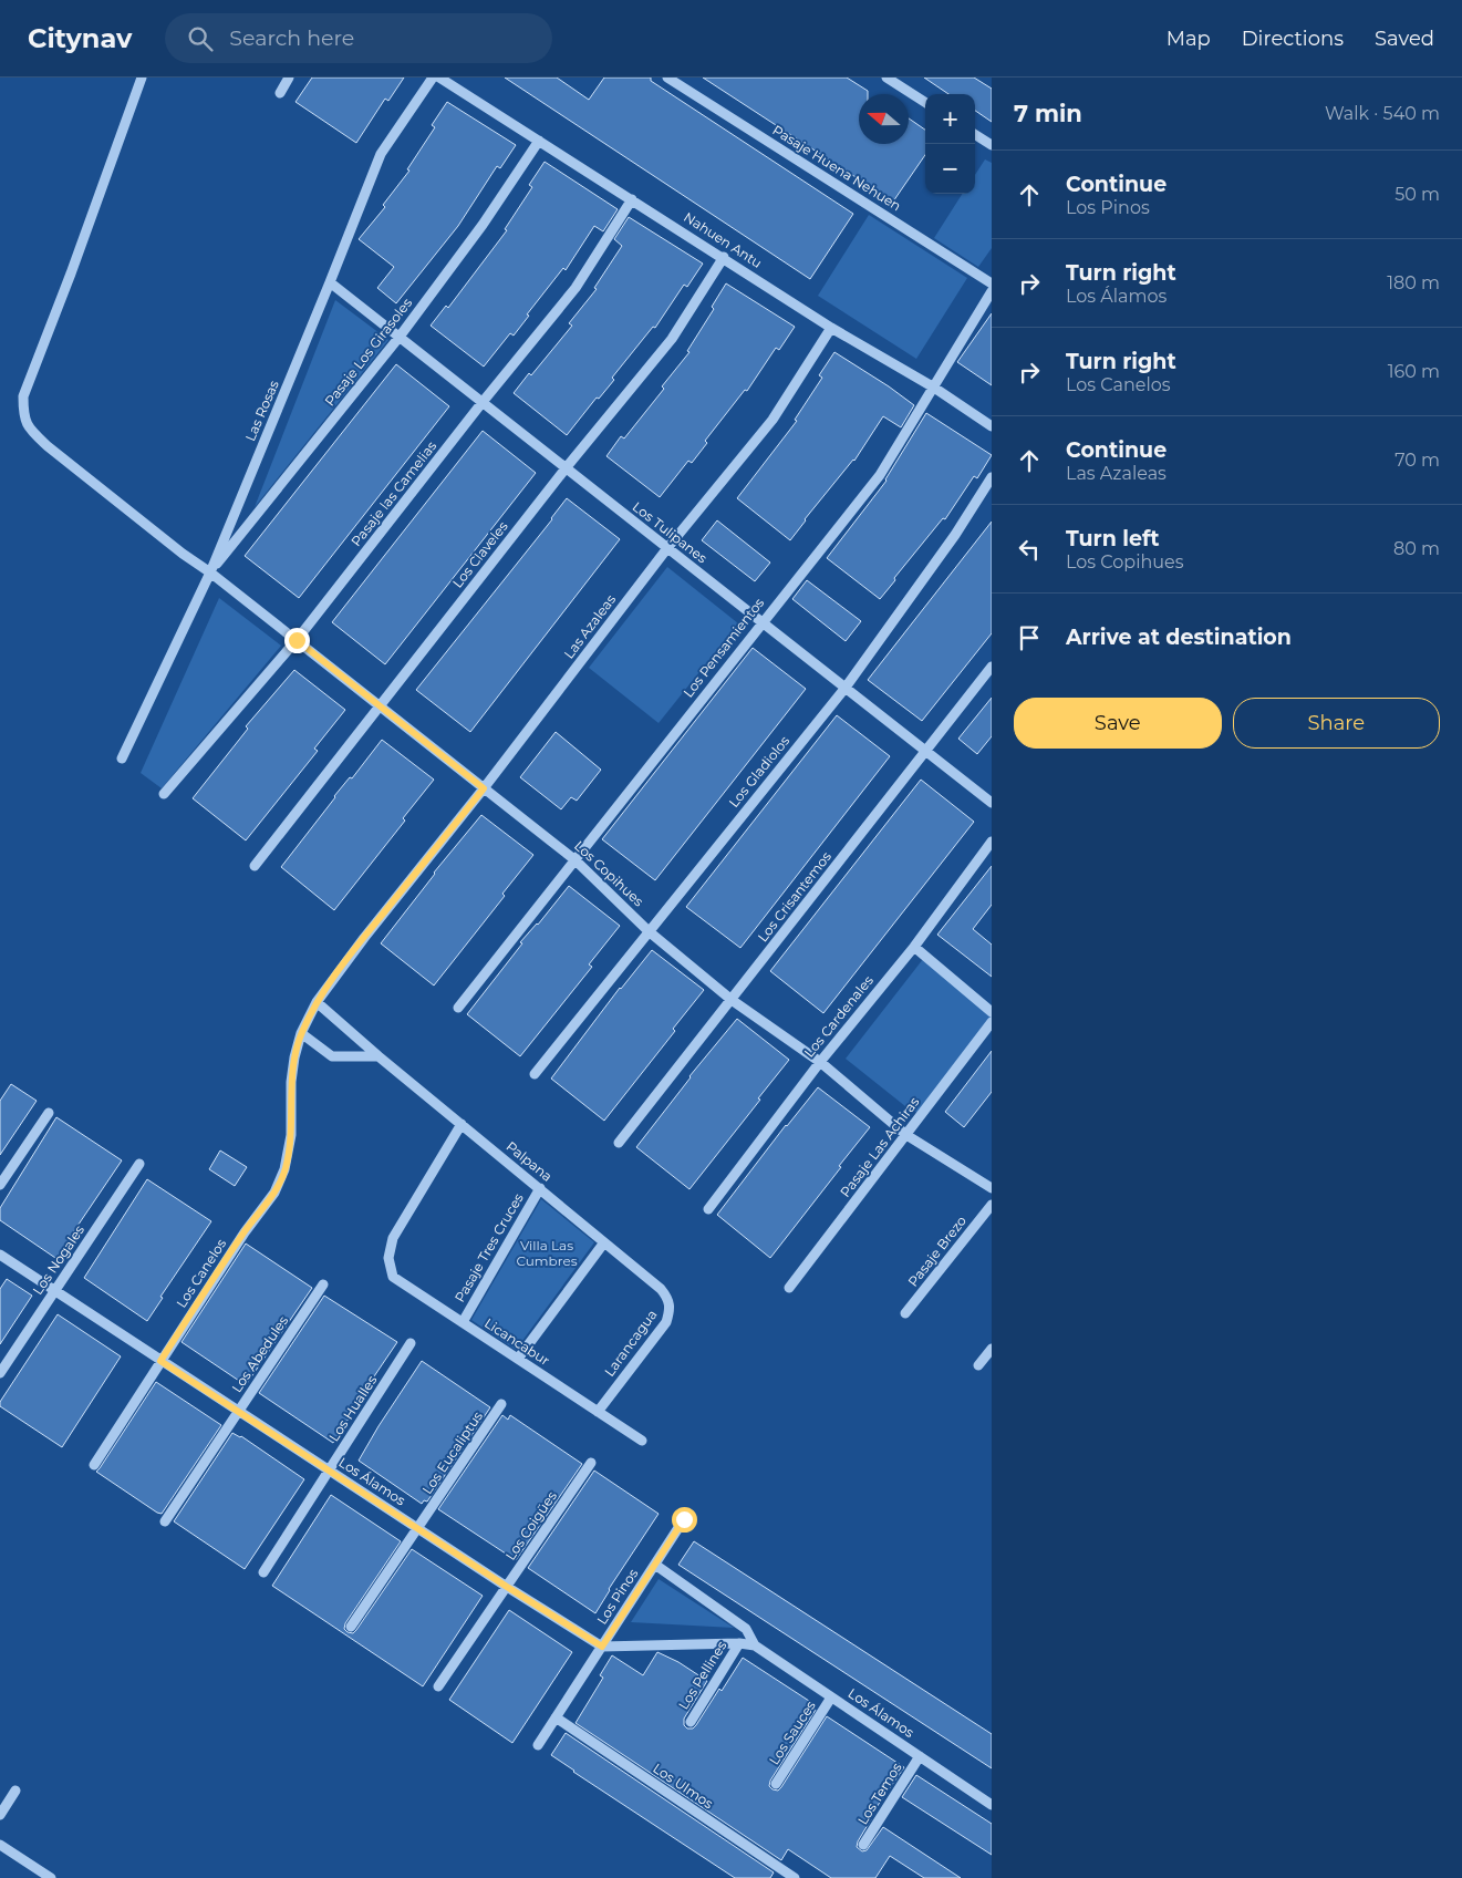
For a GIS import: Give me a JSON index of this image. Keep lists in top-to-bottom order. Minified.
{"streets":{"street":["Pasaje Huena Nehuen","Nahuen Antu","Pasaje Los Girasoles","Las Rosas","Pasaje las Camelias","Los Tulipanes","Los Claveles","Las Azaleas","Los Pensamientos","Los Gladiolos","Los Copihues","Los Crisantemos","Los Cardenales","Pasaje Las Achiras","Palpana","Pasaje Tres Cruces","Pasaje Brezo","Los Nogales","Los Canelos","Licancabur","Larancagua","Los Abedules","Los Hualles","Los Eucaliptus","Los Álamos","Los Coigües","Los Pinos","Los Pellines","Los Sauces","Los Ulmos","Los Temos"]},"crossings":[["Nahuen Antu","Pasaje Los Girasoles"],["Nahuen Antu","Pasaje las Camelias"],["Nahuen Antu","Los Claveles"],["Nahuen Antu","Las Azaleas"],["Nahuen Antu","Los Pensamientos"],["Pasaje Los Girasoles","Las Rosas"],["Pasaje Los Girasoles","Los Tulipanes"],["Pasaje Los Girasoles","Los Copihues"],["Las Rosas","Los Tulipanes"],["Las Rosas","Los Copihues"],["Pasaje las Camelias","Los Tulipanes"],["Pasaje las Camelias","Los Copihues"],["Los Tulipanes","Los Claveles"],["Los Tulipanes","Las Azaleas"],["Los Tulipanes","Los Pensamientos"],["Los Tulipanes","Los Gladiolos"],["Los Tulipanes","Los Crisantemos"],["Los Claveles","Los Copihues"],["Las Azaleas","Los Copihues"],["Las Azaleas","Los Canelos"],["Los Pensamientos","Los Copihues"],["Los Gladiolos","Los Copihues"],["Los Copihues","Los Crisantemos"],["Los Copihues","Los Cardenales"],["Los Copihues","Pasaje Las Achiras"],["Palpana","Pasaje Tres Cruces"],["Palpana","Los Canelos"],["Palpana","Licancabur"],["Palpana","Larancagua"],["Pasaje Tres Cruces","Licancabur"],["Los Nogales","Los Álamos"],["Los Canelos","Los Álamos"],["Licancabur","Larancagua"],["Los Abedules","Los Álamos"],["Los Hualles","Los Álamos"],["Los Eucaliptus","Los Álamos"],["Los Álamos","Los Coigües"],["Los Álamos","Los Pinos"],["Los Álamos","Los Pellines"],["Los Álamos","Los Sauces"],["Los Álamos","Los Temos"],["Los Pinos","Los Ulmos"]],"parks":["Villa Las Cumbres"],"north":"left","page":{"header":"Citynav","search":"Search here","nav":["Map","Directions","Saved"],"heading":["7 min","Walk · 540 m"],"map_buttons":["+","−"],"list":[["Continue","Los Pinos","50 m"],["Turn right","Los Álamos","180 m"],["Turn right","Los Canelos","160 m"],["Continue","Las Azaleas","70 m"],["Turn left","Los Copihues","80 m"],"Arrive at destination"],"buttons":["Save","Share"]}}
